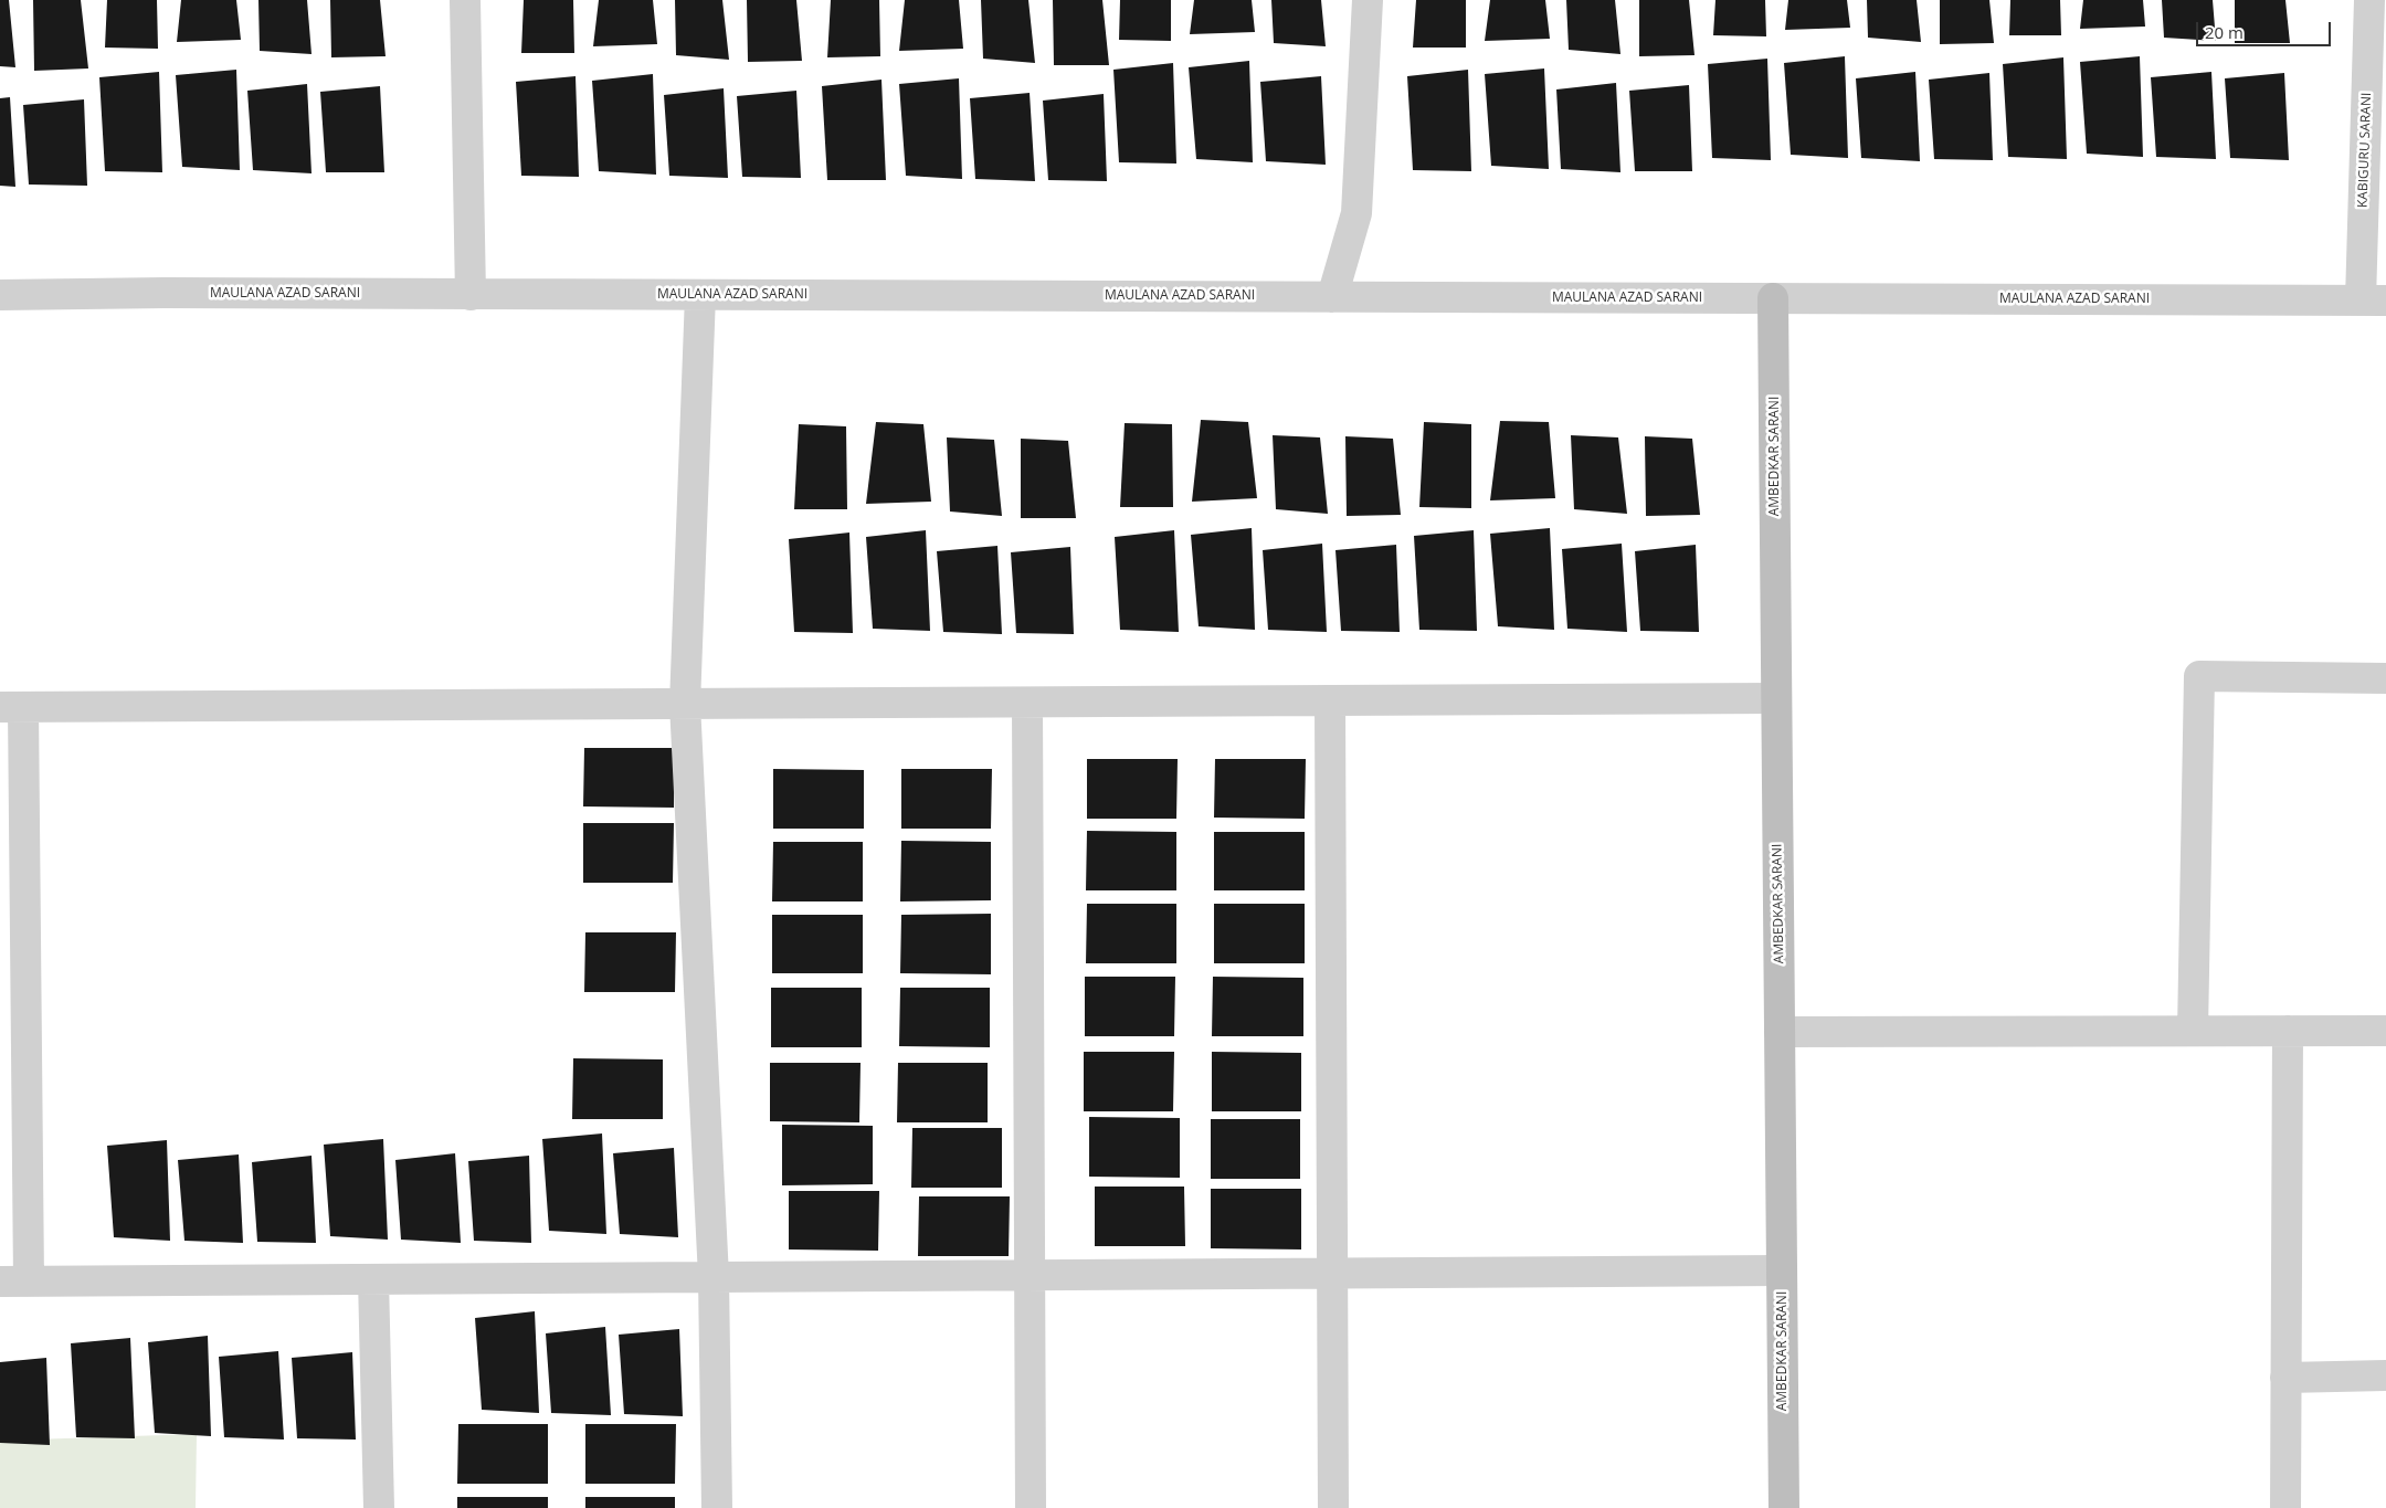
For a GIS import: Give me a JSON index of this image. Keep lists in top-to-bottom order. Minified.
{"streets":{"street":["KABIGURU SARANI","MAULANA AZAD SARANI","AMBEDKAR SARANI"]},"crossings":[["KABIGURU SARANI","MAULANA AZAD SARANI"],["MAULANA AZAD SARANI","AMBEDKAR SARANI"]],"scale_bar":"20 m"}
